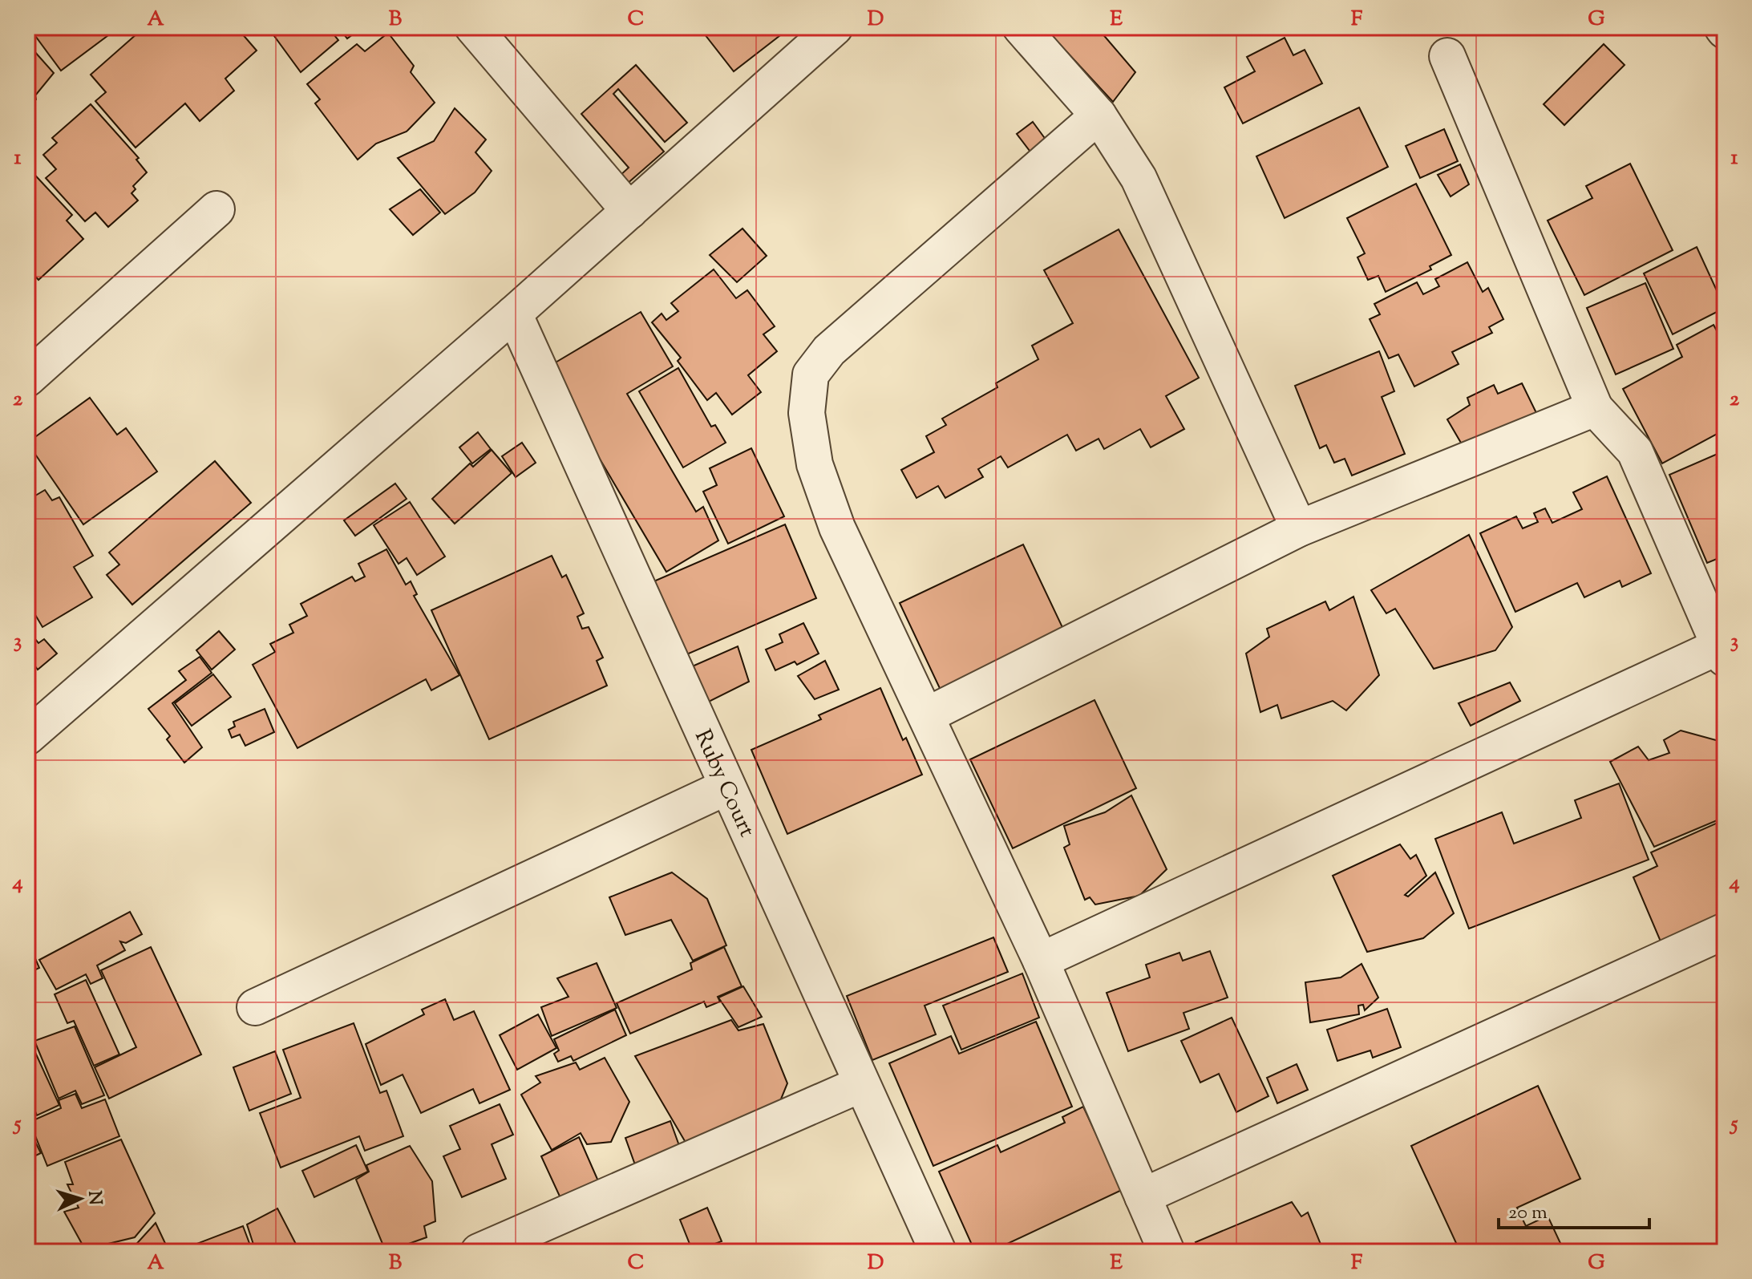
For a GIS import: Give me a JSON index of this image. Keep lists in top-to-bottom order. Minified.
{"streets":{"street":["Ruby Court"]},"scale_bar":"20 m","north":"right","grid":{"columns":["A","B","C","D","E","F","G"],"rows":["1","2","3","4","5"]}}
